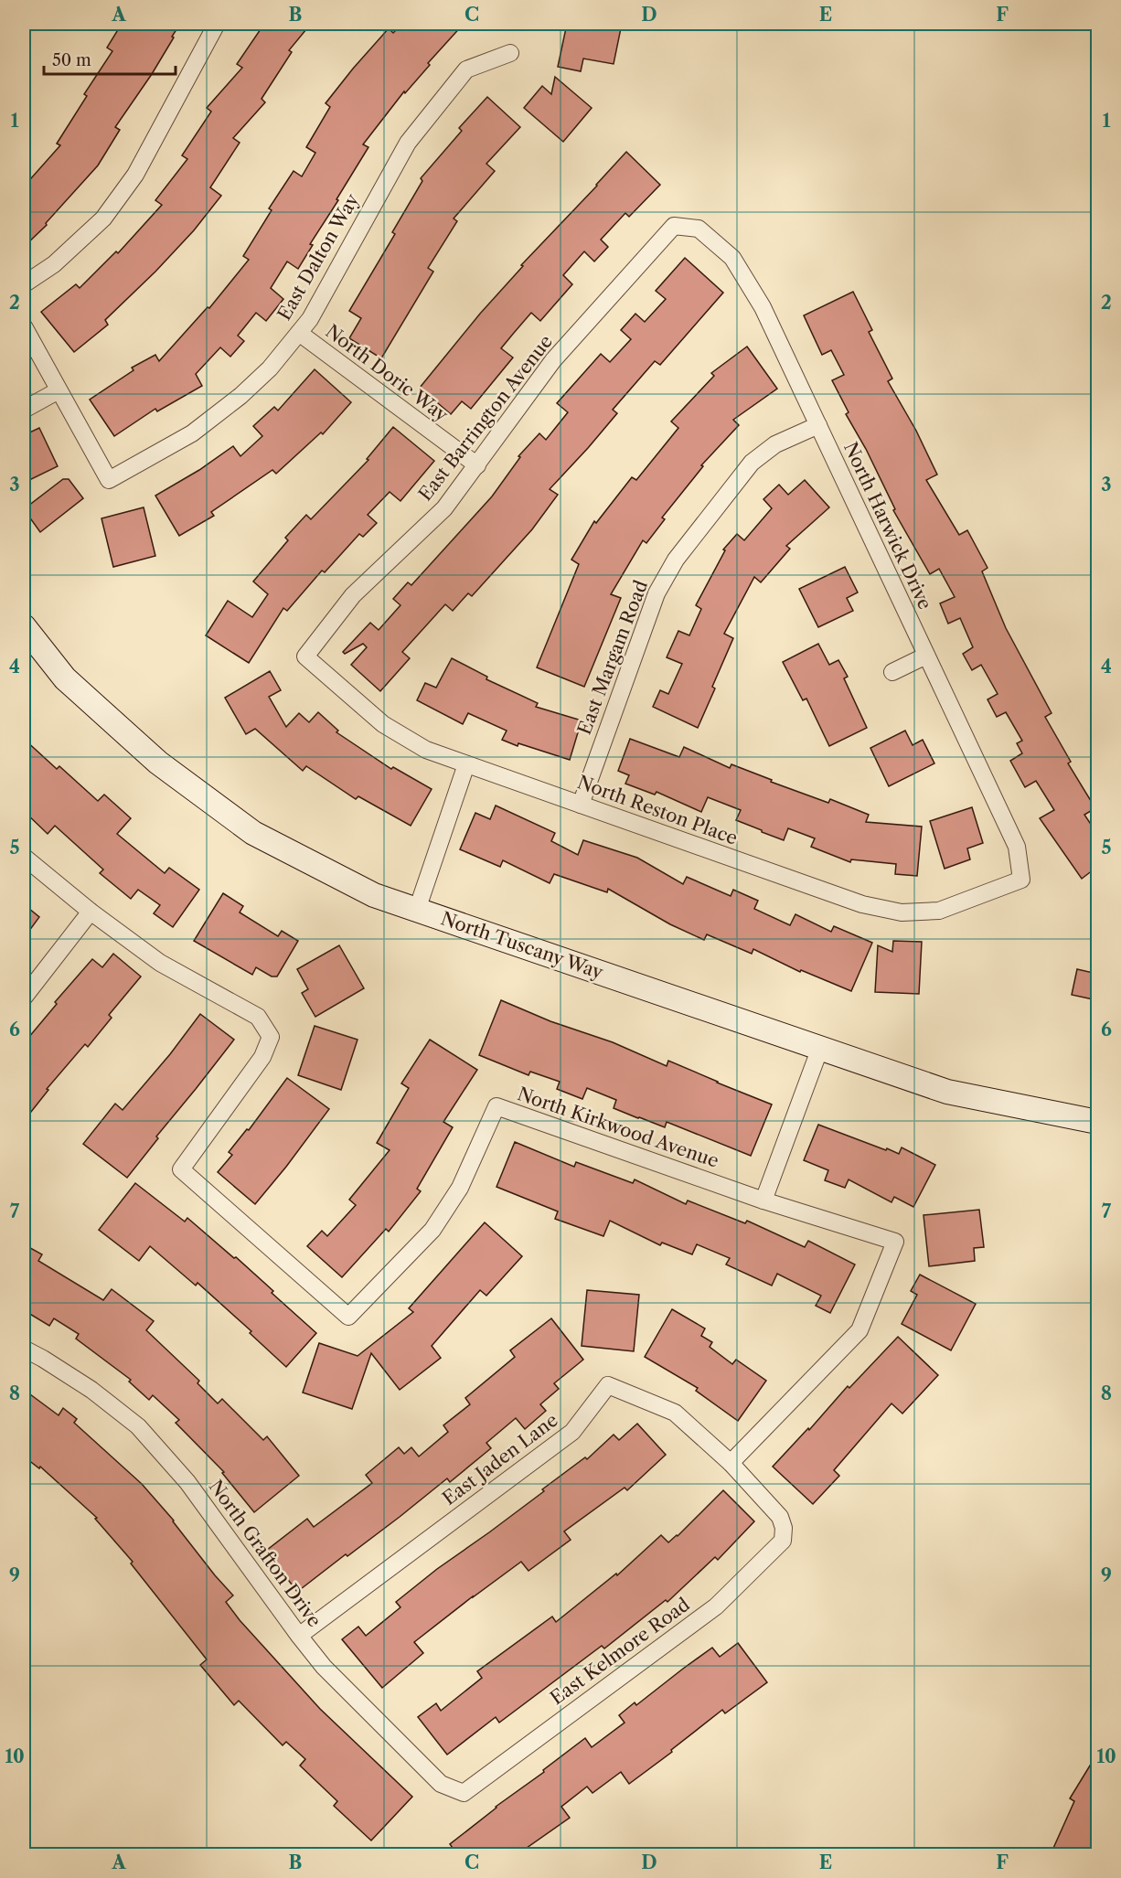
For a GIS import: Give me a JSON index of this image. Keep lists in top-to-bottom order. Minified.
{"streets":{"street":["East Dalton Way","North Doric Way","East Barrington Avenue","North Harwick Drive","East Margam Road","North Reston Place","North Tuscany Way","North Kirkwood Avenue","East Jaden Lane","North Grafton Drive","East Kelmore Road"]},"crossings":[["East Dalton Way","North Doric Way"],["North Doric Way","East Barrington Avenue"],["East Barrington Avenue","North Harwick Drive"],["East Barrington Avenue","North Reston Place"],["North Harwick Drive","East Margam Road"],["North Harwick Drive","North Reston Place"],["East Margam Road","North Reston Place"],["North Kirkwood Avenue","East Jaden Lane"],["East Jaden Lane","North Grafton Drive"],["East Jaden Lane","East Kelmore Road"],["North Grafton Drive","East Kelmore Road"]],"scale_bar":"50 m","grid":{"columns":["A","B","C","D","E","F"],"rows":["1","2","3","4","5","6","7","8","9","10"]}}
